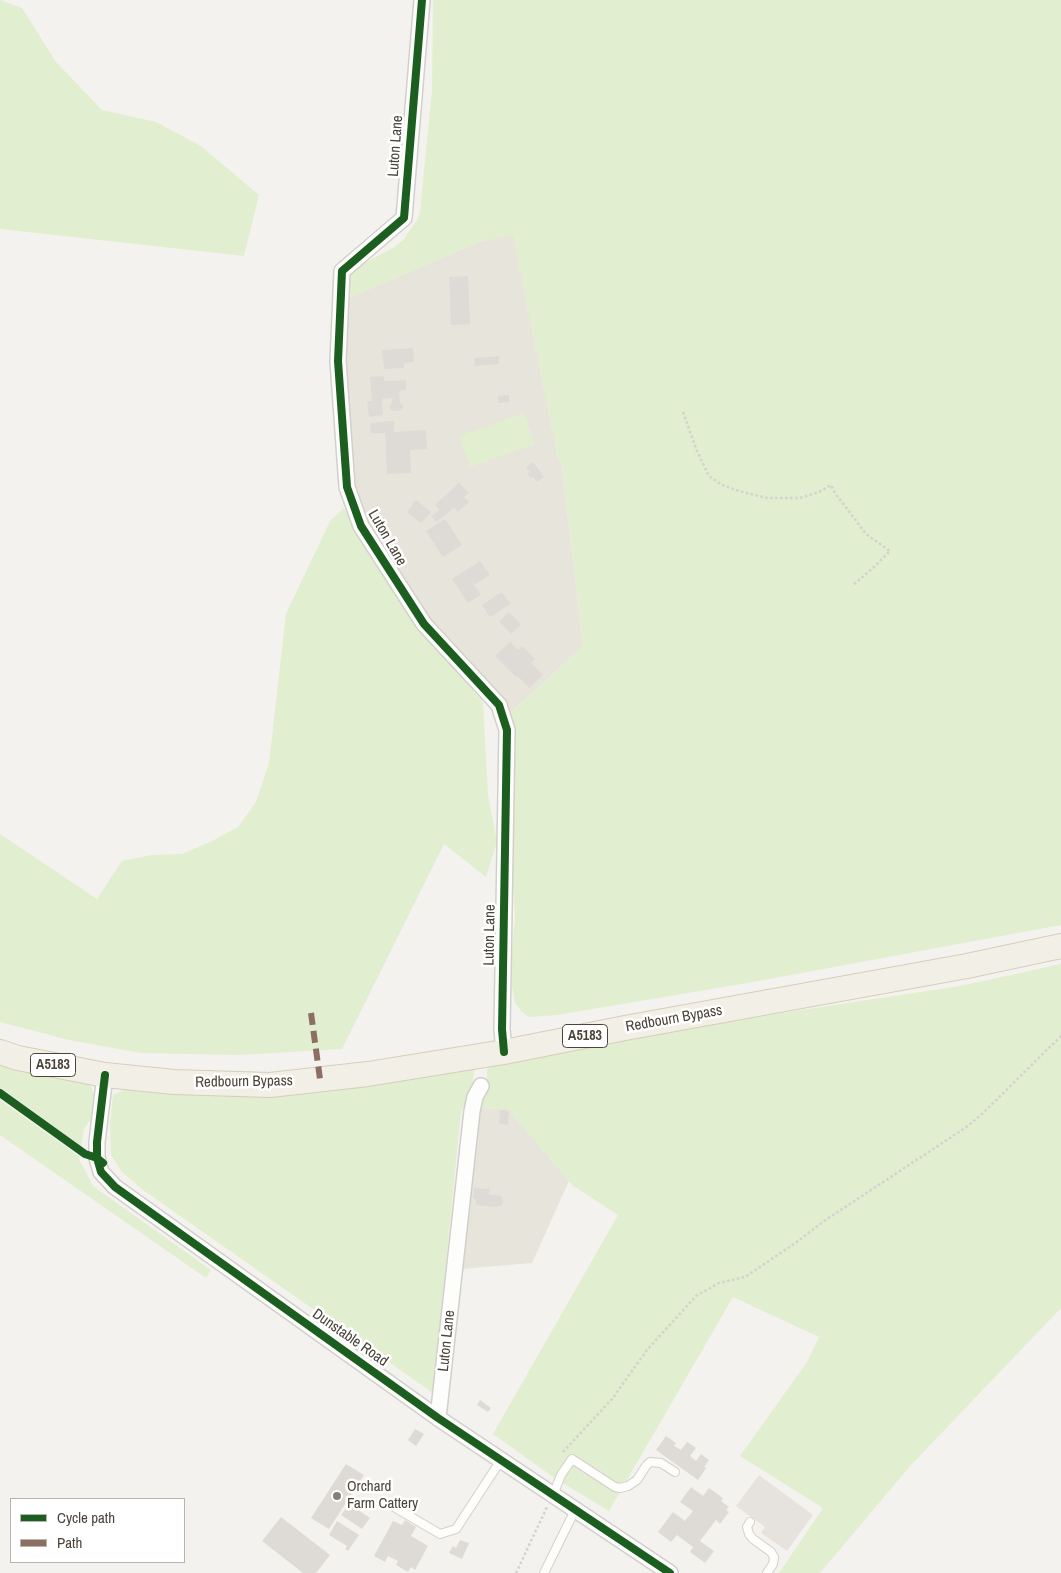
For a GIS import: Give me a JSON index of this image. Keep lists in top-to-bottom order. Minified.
{"streets":{"main road":["Redbourn Bypass","A5183"],"street":["Luton Lane","Dunstable Road"]},"crossings":[["Luton Lane","Redbourn Bypass"],["Luton Lane","Dunstable Road"],["Redbourn Bypass","A5183"],["Redbourn Bypass","Dunstable Road"],["A5183","Dunstable Road"]],"places":["Orchard Farm Cattery"],"legend":["Cycle path","Path"]}
